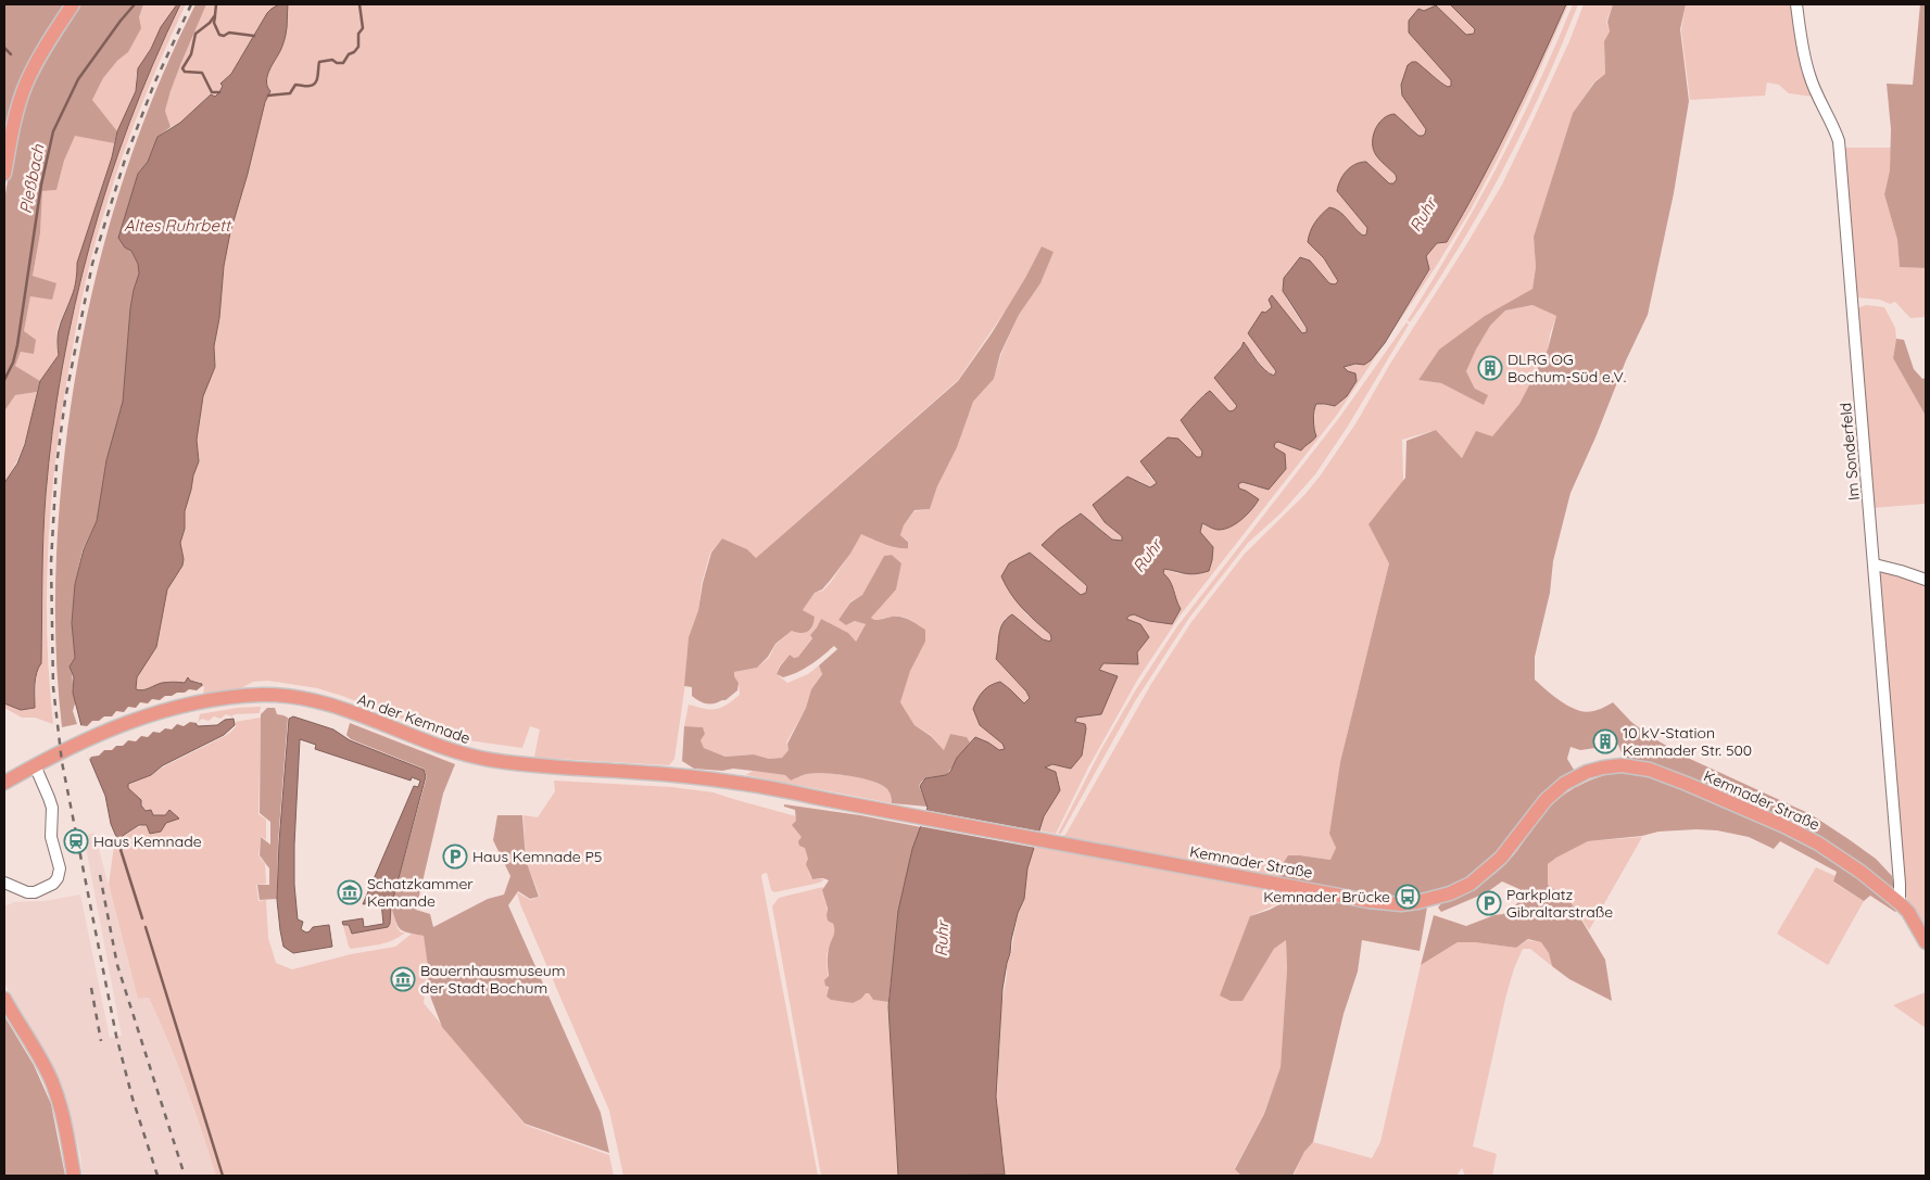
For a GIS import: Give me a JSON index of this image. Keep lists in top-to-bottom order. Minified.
{"streets":{"main road":["An der Kemnade","Kemnader Straße"],"street":["Im Sonderfeld"]},"crossings":[["Im Sonderfeld","Kemnader Straße"],["An der Kemnade","Kemnader Straße"]],"water":["Pleßbach","Ruhr","Altes Ruhrbett"],"places":{"building":["DLRG OG Bochum-Süd e.V.","10 kV-Station Kemnader Str. 500"],"station":["Haus Kemnade"],"parking":["Haus Kemnade P5","Parkplatz Gibraltarstraße"],"museum":["Schatzkammer Kemande","Bauernhausmuseum der Stadt Bochum"],"bus stop":["Kemnader Brücke"]}}
